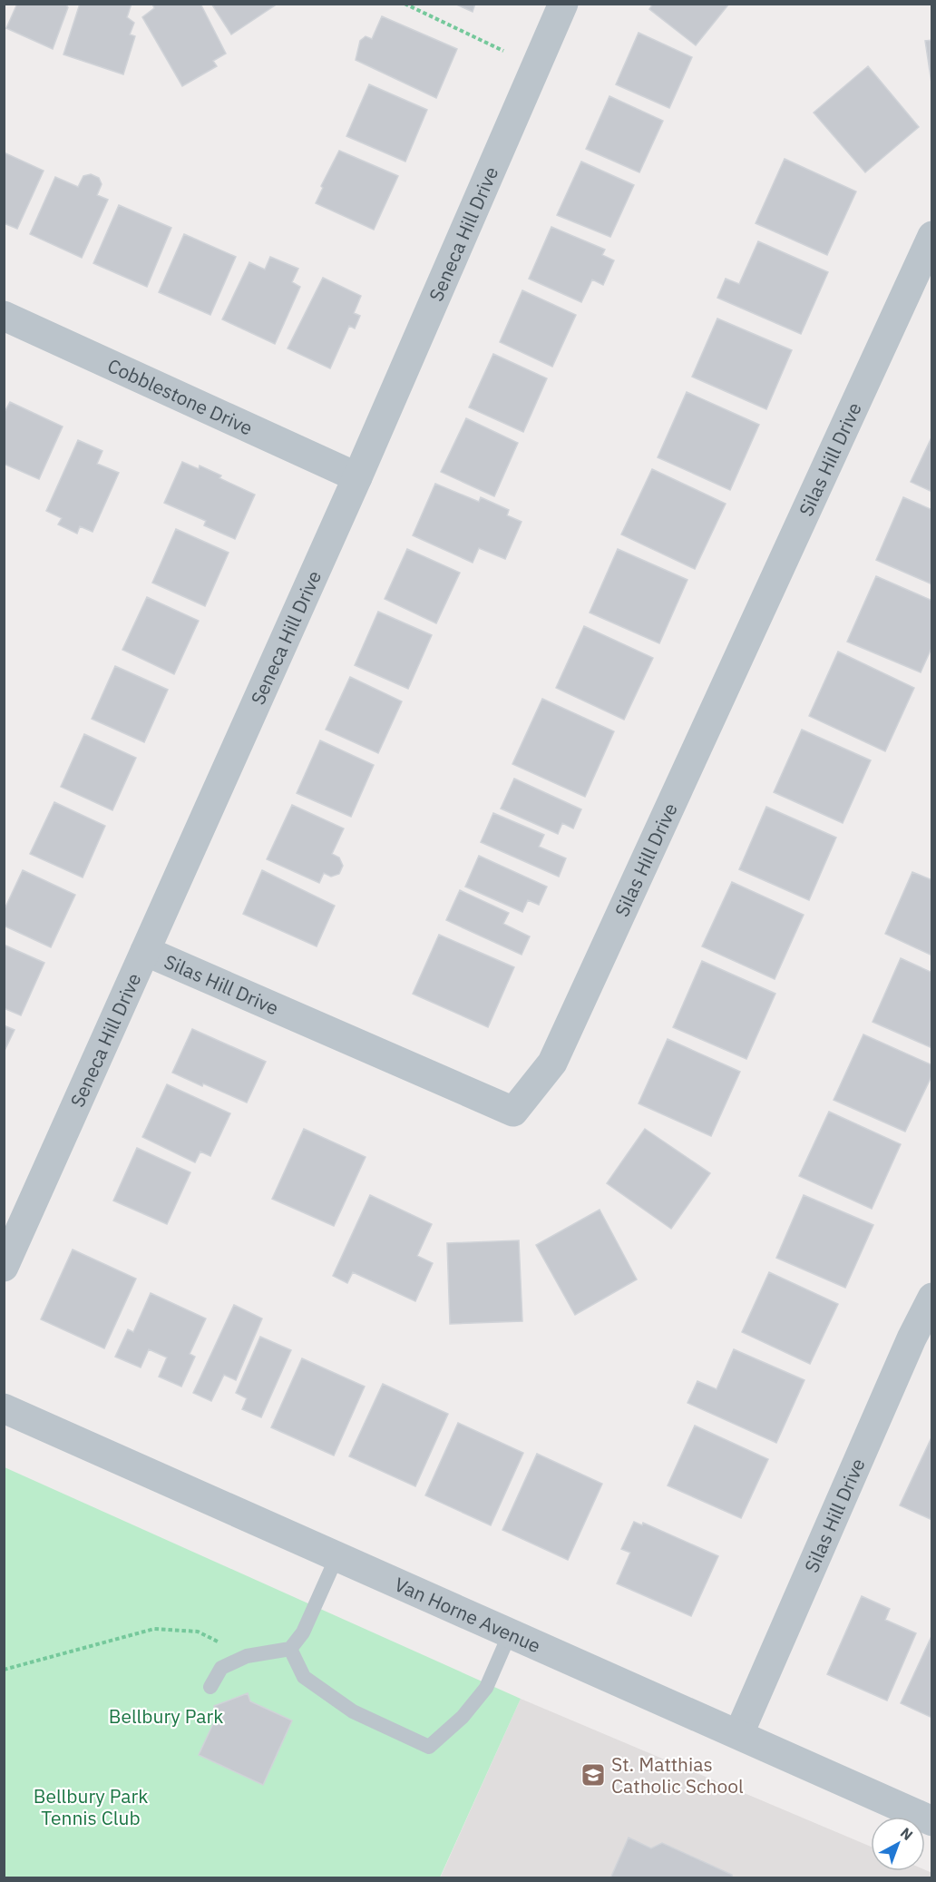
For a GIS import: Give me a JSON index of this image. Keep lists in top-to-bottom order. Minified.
{"streets":{"street":["Seneca Hill Drive","Cobblestone Drive","Silas Hill Drive","Van Horne Avenue"]},"crossings":[["Seneca Hill Drive","Cobblestone Drive"],["Seneca Hill Drive","Silas Hill Drive"],["Silas Hill Drive","Van Horne Avenue"]],"parks":["Bellbury Park","Bellbury Park Tennis Club"],"places":{"school or university":["St. Matthias Catholic School"]},"north":"top right"}
